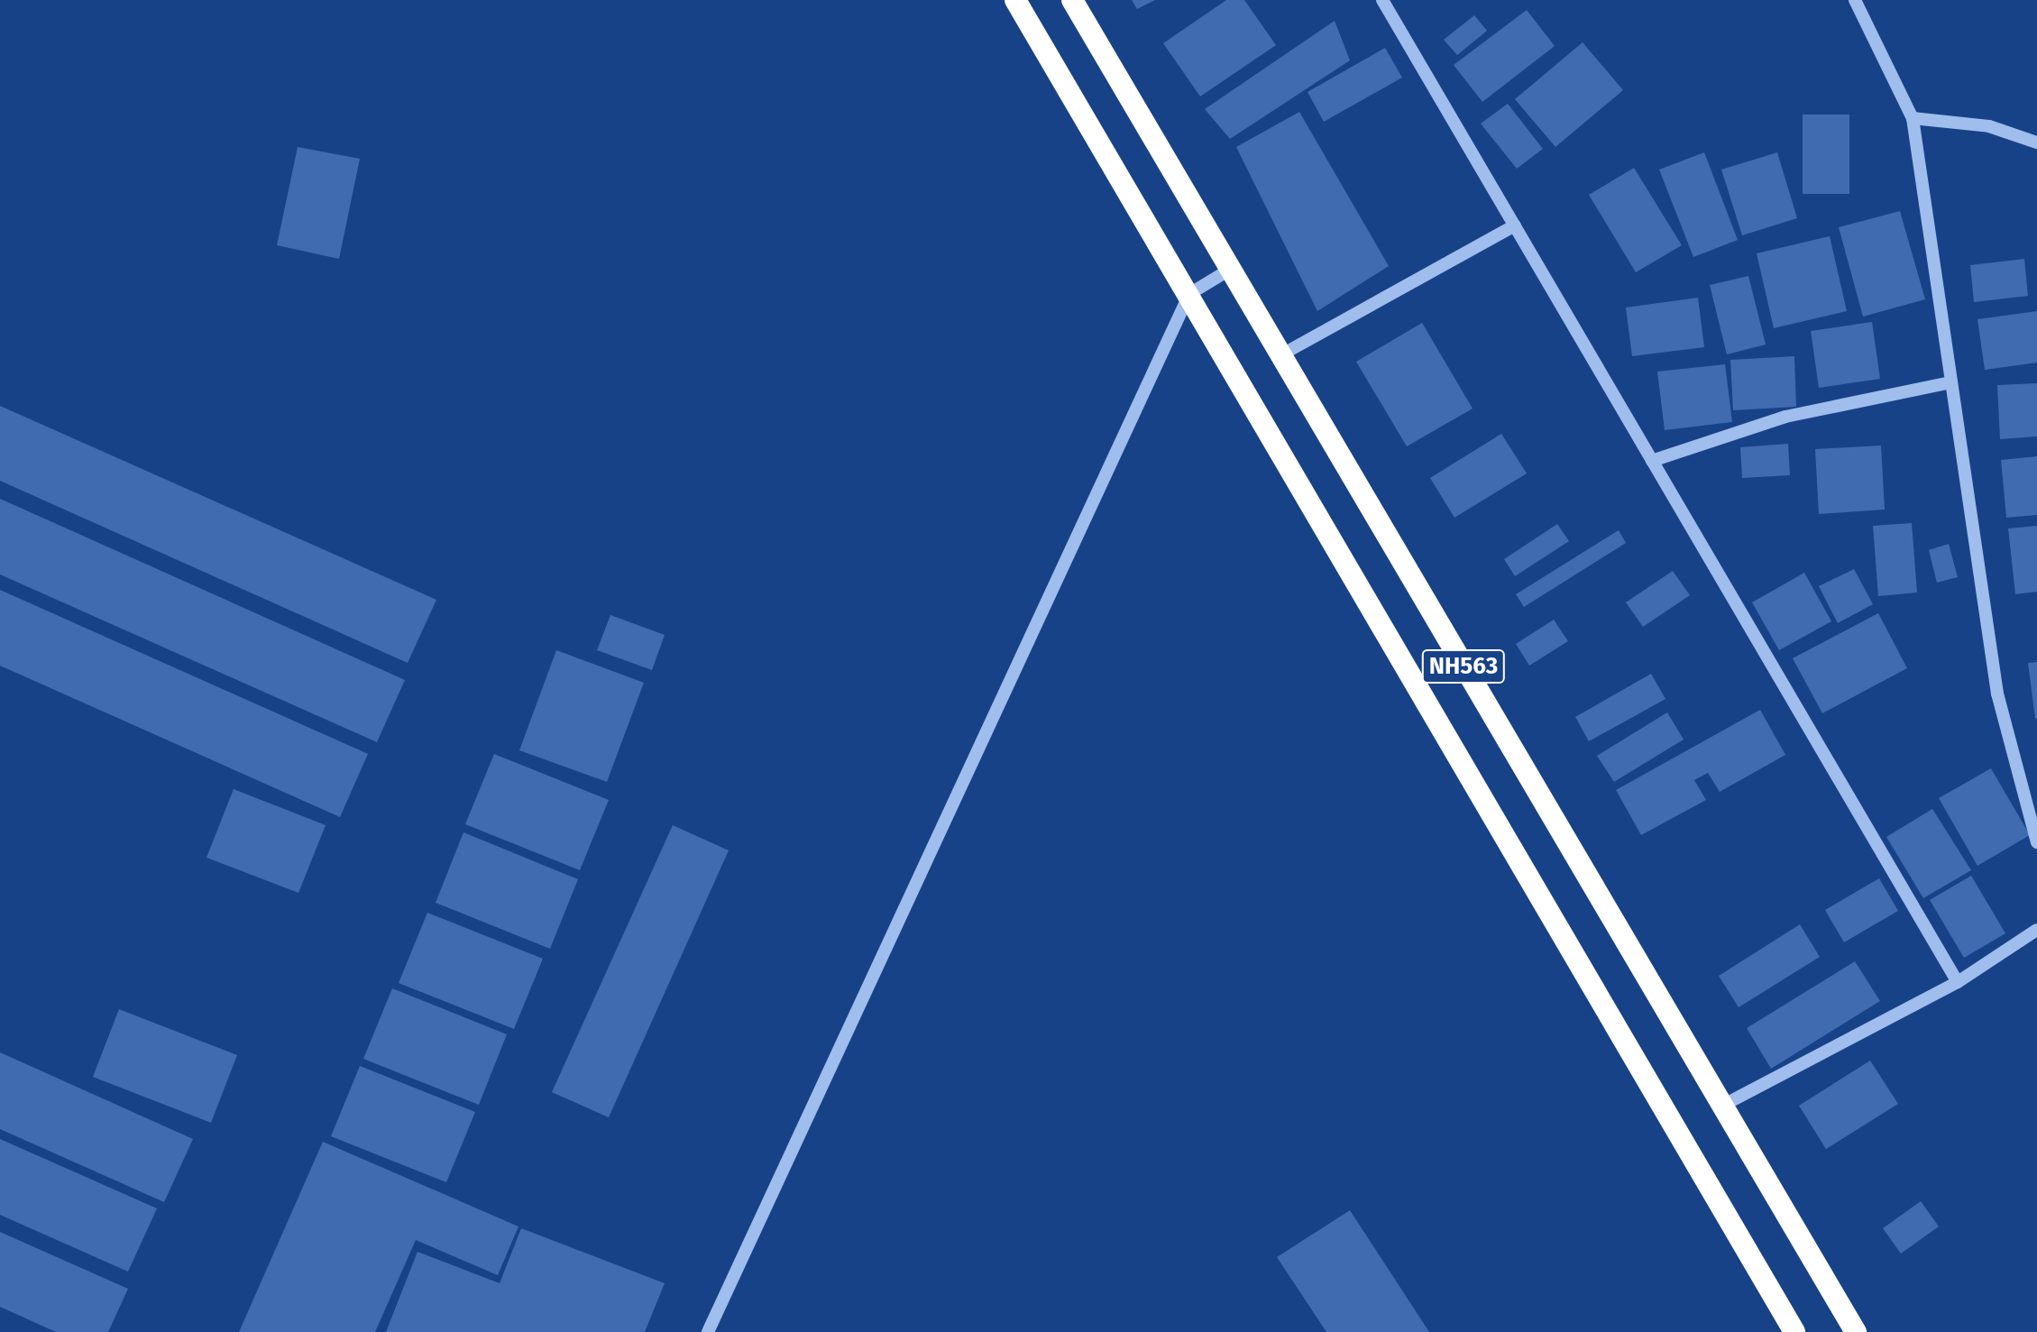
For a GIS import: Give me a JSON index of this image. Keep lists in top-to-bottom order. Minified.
{"streets":{"highway":["NH563"]}}
